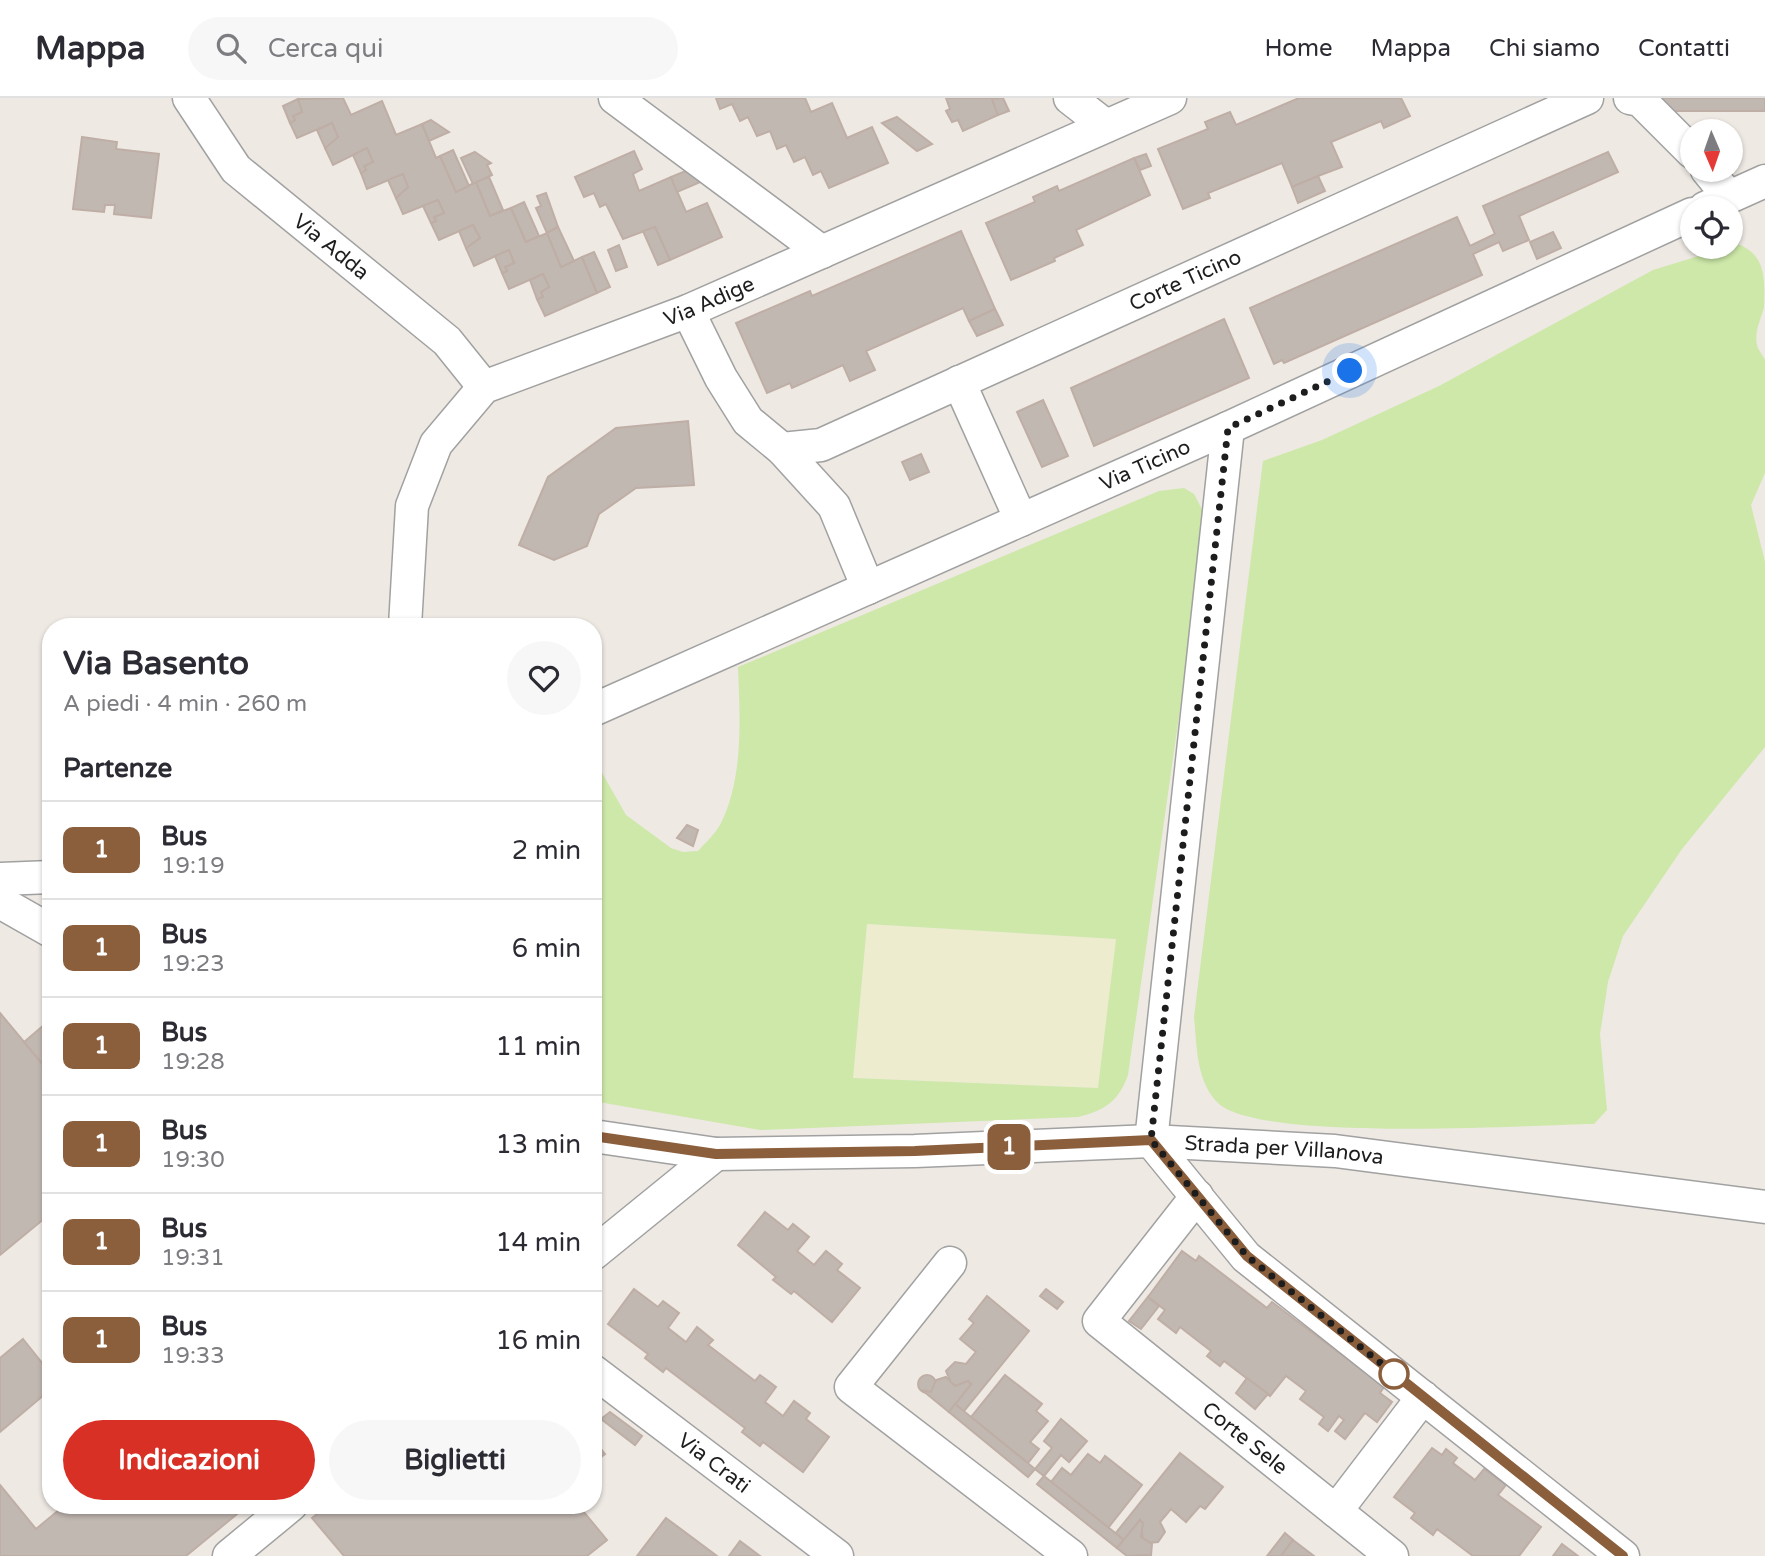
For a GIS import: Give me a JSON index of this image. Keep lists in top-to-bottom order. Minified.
{"streets":{"street":["Via Adda","Corte Ticino","Via Adige","Via Ticino","Strada per Villanova","Corte Sele","Via Crati"]},"crossings":[["Via Adda","Via Adige"]],"lines":["bus line 1"],"north":"bottom","page":{"header":"Mappa","search":"Cerca qui","nav":["Home","Mappa","Chi siamo","Contatti"],"on_map":"1","heading":[["Via Basento","A piedi · 4 min · 260 m"],"Partenze"],"list":[{"mark":"1","name":"Bus","note":"19:19","value":"2 min"},{"mark":"1","name":"Bus","note":"19:23","value":"6 min"},{"mark":"1","name":"Bus","note":"19:28","value":"11 min"},{"mark":"1","name":"Bus","note":"19:30","value":"13 min"},{"mark":"1","name":"Bus","note":"19:31","value":"14 min"},{"mark":"1","name":"Bus","note":"19:33","value":"16 min"}],"buttons":["Indicazioni","Biglietti"]}}
